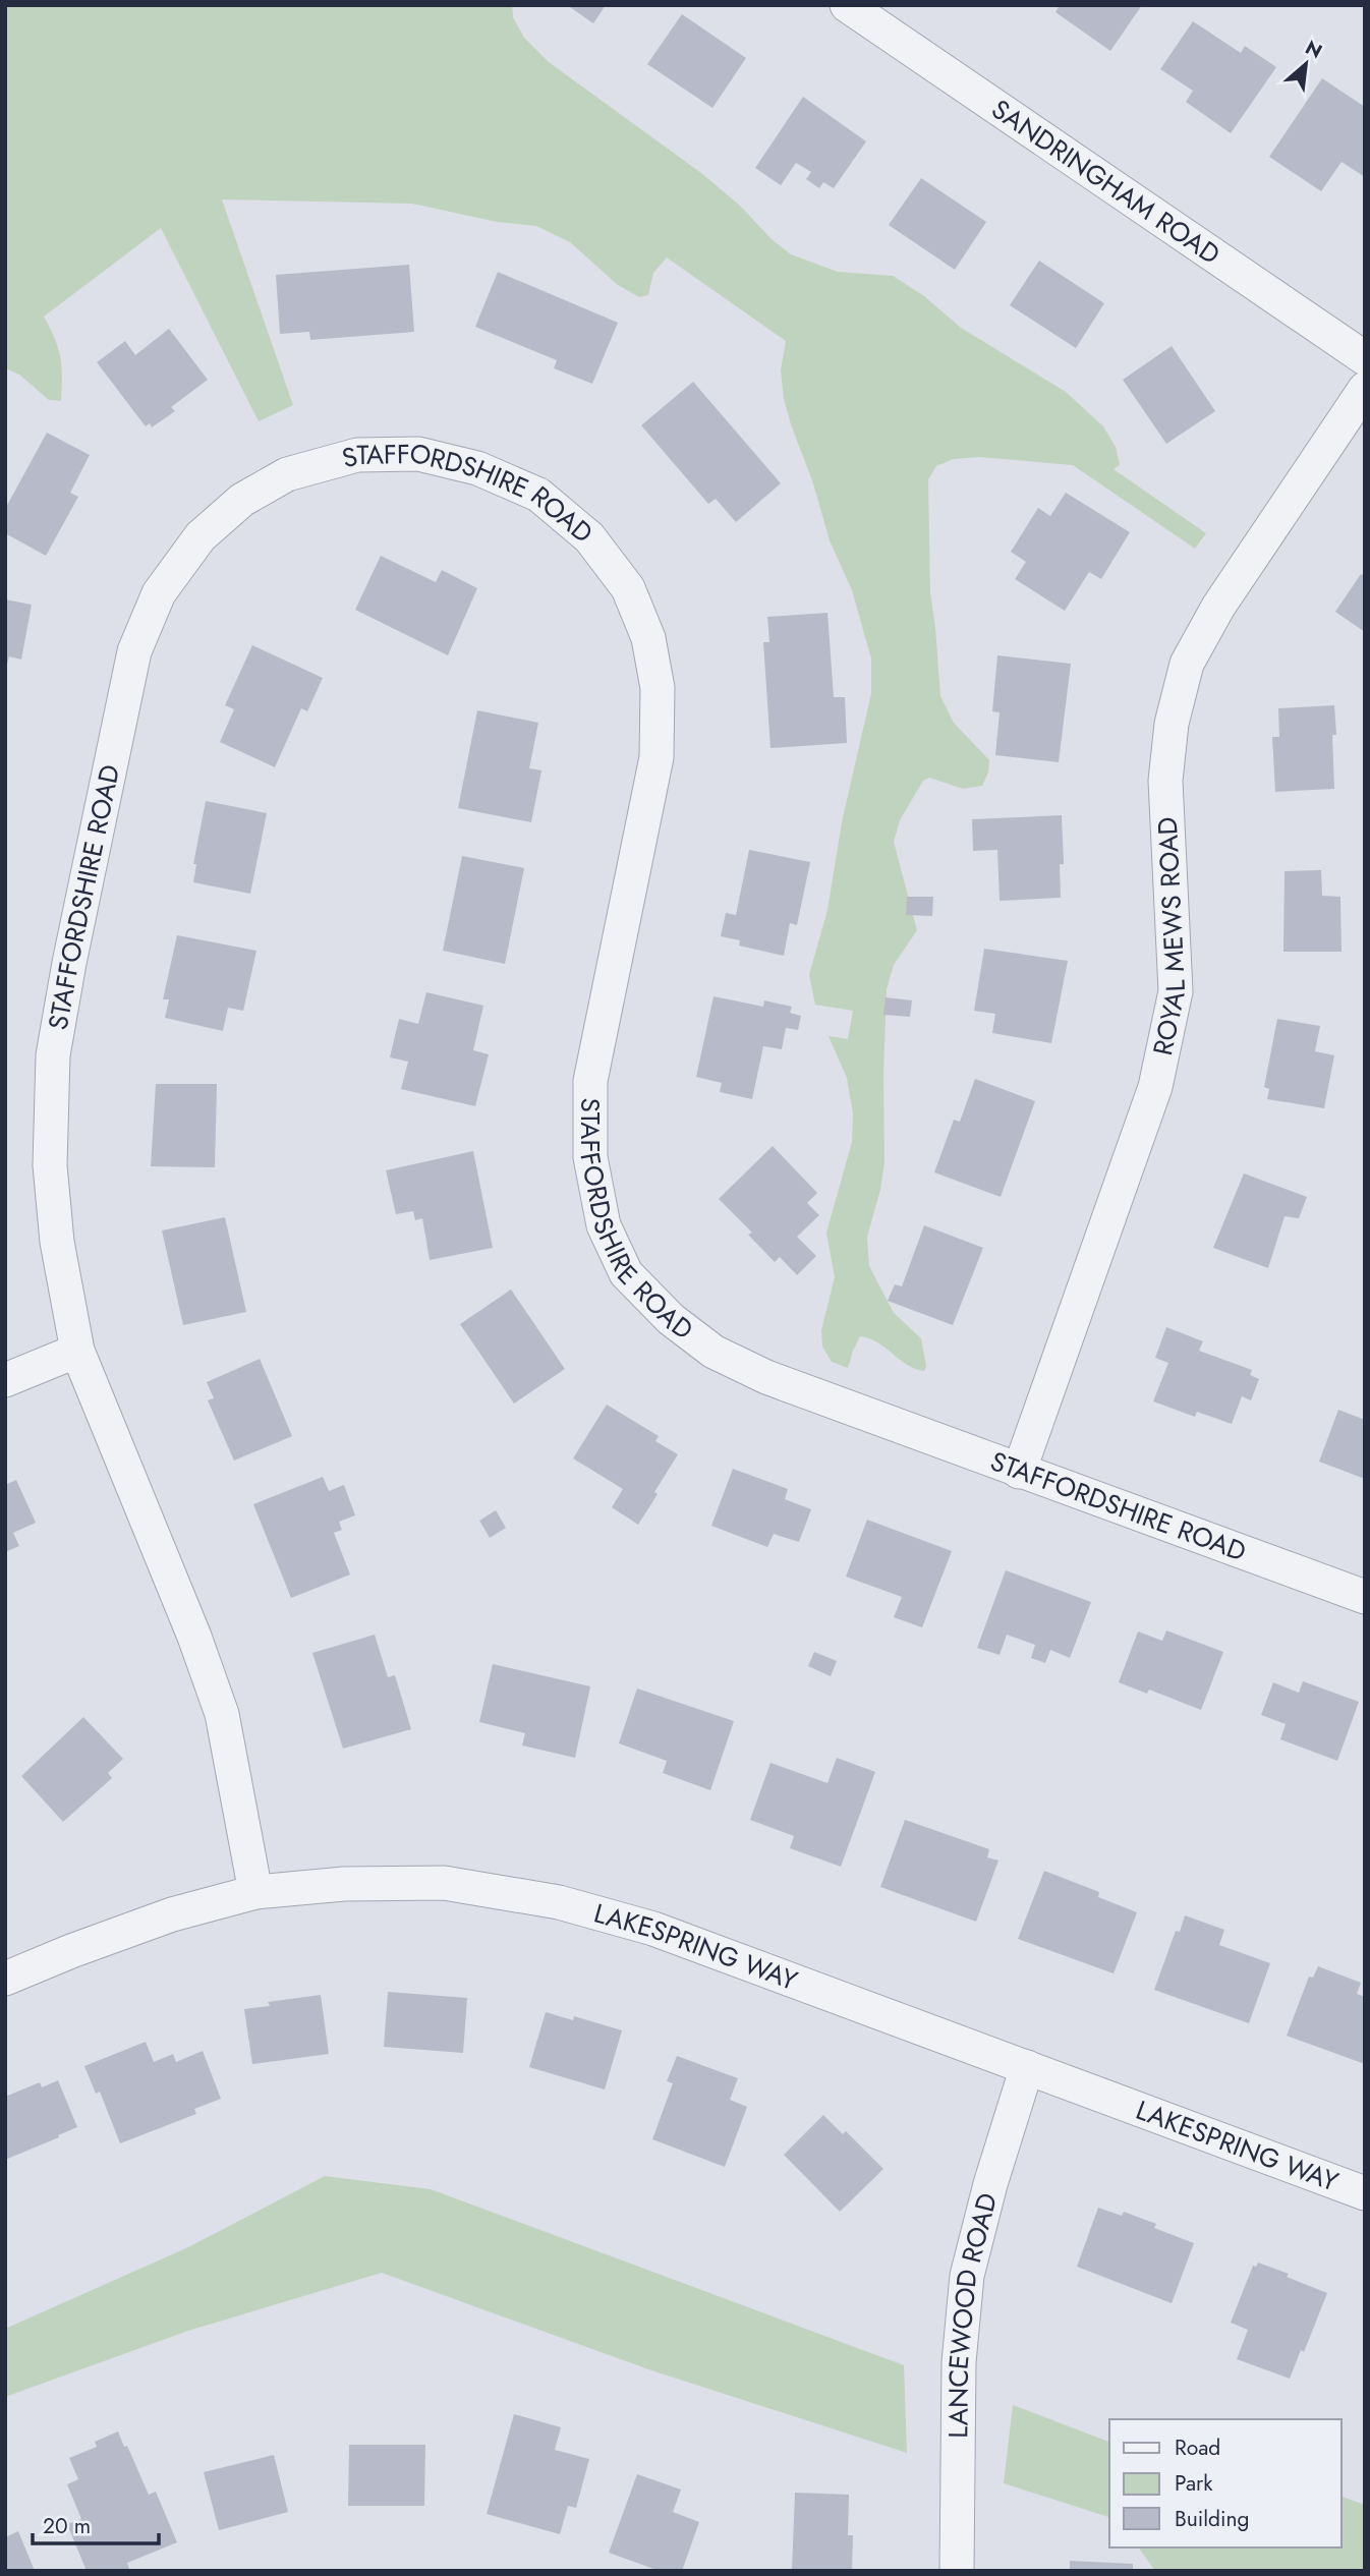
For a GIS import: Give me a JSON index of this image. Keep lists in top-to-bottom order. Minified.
{"streets":{"street":["SANDRINGHAM ROAD","STAFFORDSHIRE ROAD","ROYAL MEWS ROAD","LAKESPRING WAY","LANCEWOOD ROAD"]},"crossings":[["STAFFORDSHIRE ROAD","ROYAL MEWS ROAD"],["STAFFORDSHIRE ROAD","LAKESPRING WAY"],["LAKESPRING WAY","LANCEWOOD ROAD"]],"legend":["Road","Park","Building"],"scale_bar":"20 m","north":"top right"}
